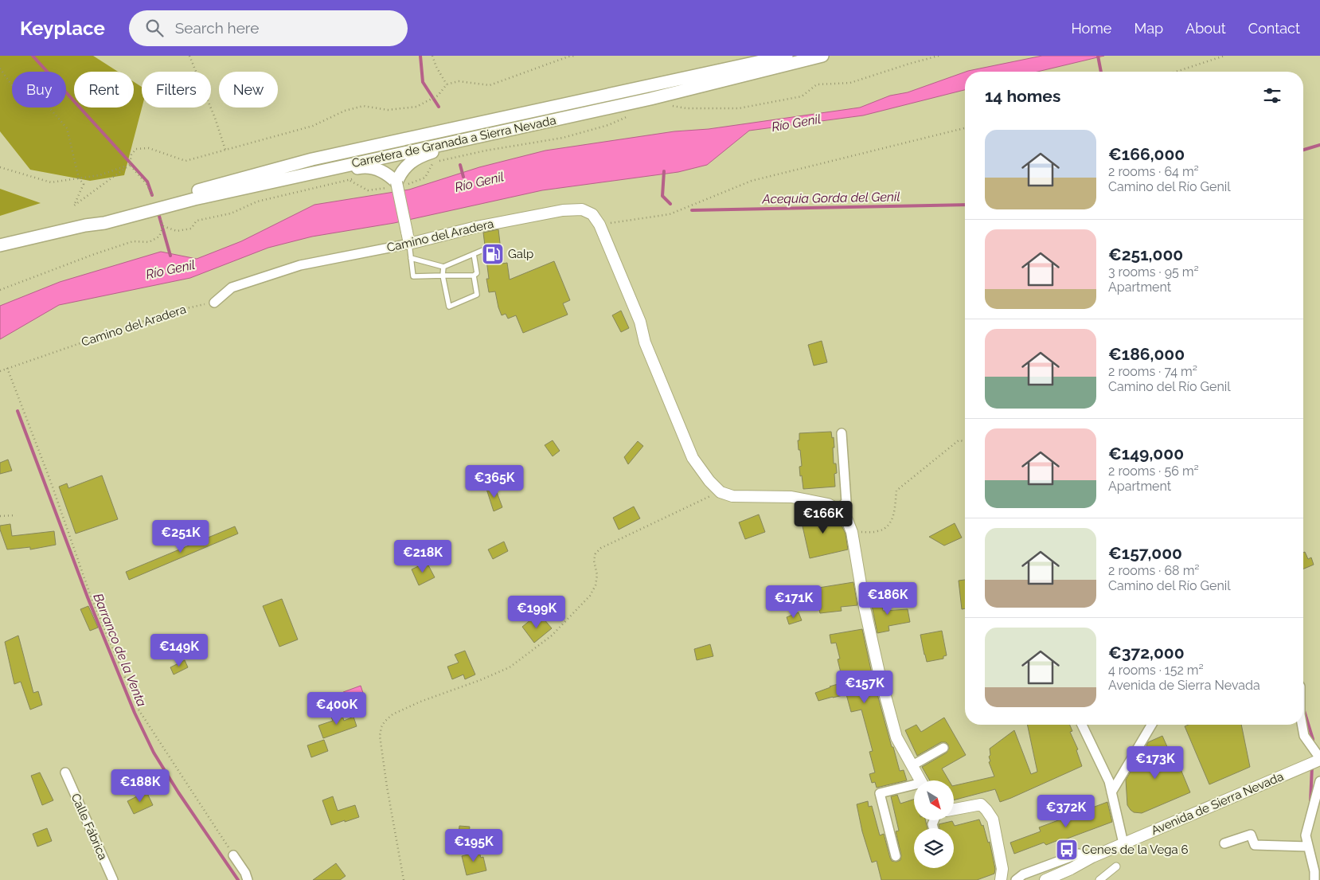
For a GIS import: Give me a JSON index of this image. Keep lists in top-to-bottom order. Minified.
{"streets":{"main road":["Carretera de Granada a Sierra Nevada"],"street":["Camino del Aradera","Avenida de Sierra Nevada","Calle Fábrica"]},"water":["Río Genil","Acequia Gorda del Genil","Barranco de la Venta"],"places":{"fuel station":["Galp"],"bus stop":["Cenes de la Vega 6"]},"north":"bottom right","page":{"header":"Keyplace","search":"Search here","nav":["Home","Map","About","Contact"],"chip":["Buy","Rent","Filters","New"],"heading":"14 homes","list":[{"name":"€166,000","note":"2 rooms · 64 m² · Camino del Río Genil"},{"name":"€251,000","note":"3 rooms · 95 m² · Apartment"},{"name":"€186,000","note":"2 rooms · 74 m² · Camino del Río Genil"},{"name":"€149,000","note":"2 rooms · 56 m² · Apartment"},{"name":"€157,000","note":"2 rooms · 68 m² · Camino del Río Genil"},{"name":"€372,000","note":"4 rooms · 152 m² · Avenida de Sierra Nevada"}],"price":["€365K","€166K","€251K","€218K","€186K","€171K","€199K","€149K","€157K","€400K","€173K","€188K","€372K","€195K"]}}
